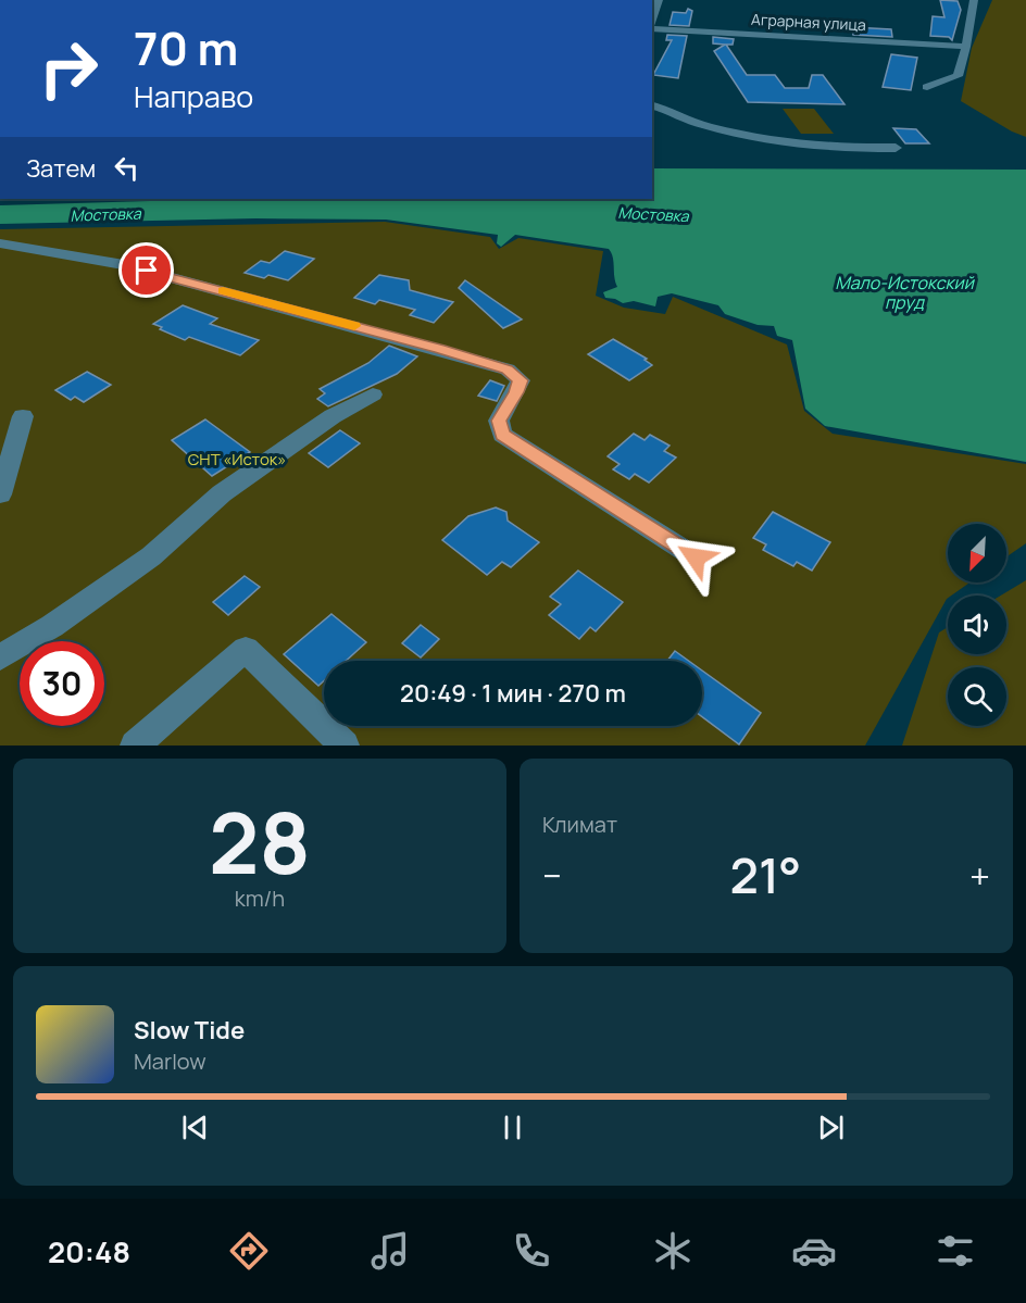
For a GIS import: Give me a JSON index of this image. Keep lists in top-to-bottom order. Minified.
{"streets":{"street":["Аграрная улица"]},"water":["Мостовка","Мало-Истокский пруд"],"parks":["СНТ «Исток»"],"north":"bottom left","page":{"turn":["70 m","Направо"],"then":"Затем","limit":"30","trip":"20:49 · 1 мин · 270 m","tile":[["28","km/h"],"Климат"],"heat":["−","21°","+"],"song":["Slow Tide","Marlow"],"tabs":"20:48"}}
